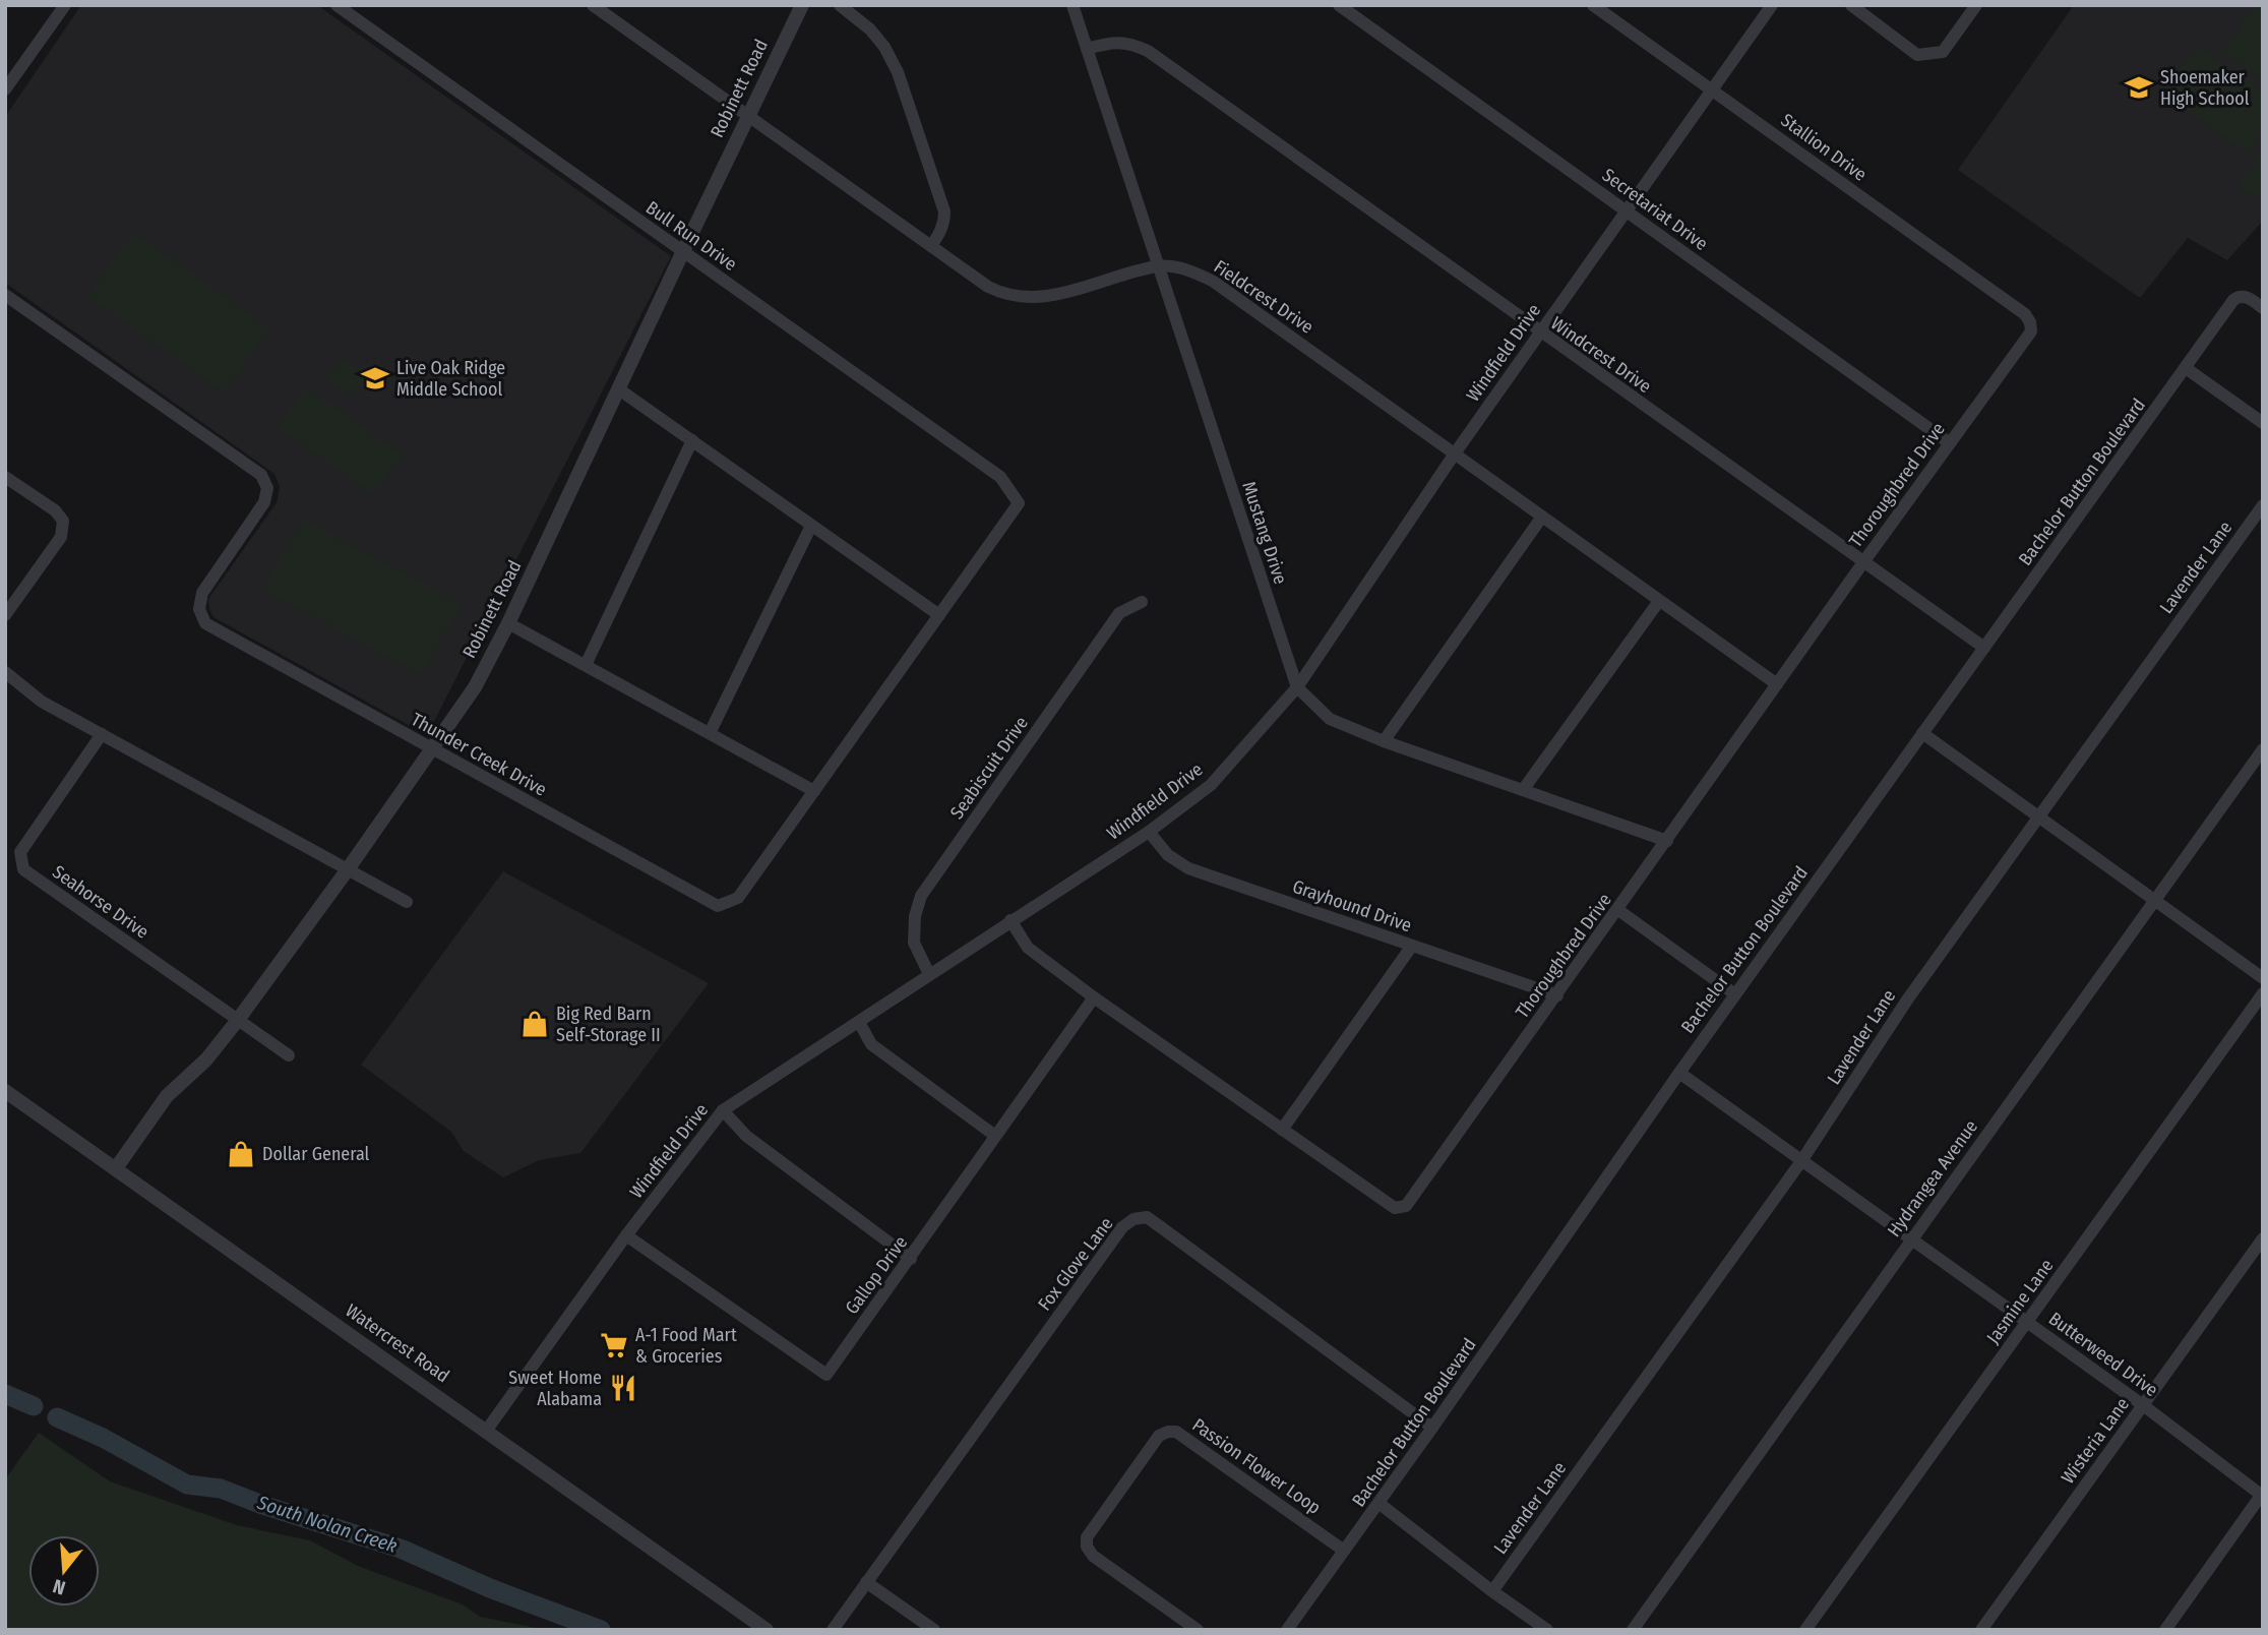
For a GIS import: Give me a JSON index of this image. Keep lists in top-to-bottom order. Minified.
{"streets":{"street":["Robinett Road","Stallion Drive","Secretariat Drive","Bull Run Drive","Fieldcrest Drive","Windfield Drive","Windcrest Drive","Bachelor Button Boulevard","Thoroughbred Drive","Mustang Drive","Lavender Lane","Thunder Creek Drive","Seabiscuit Drive","Seahorse Drive","Grayhound Drive","Hydrangea Avenue","Fox Glove Lane","Gallop Drive","Jasmine Lane","Watercrest Road","Butterweed Drive","Wisteria Lane","Passion Flower Loop"]},"crossings":[["Robinett Road","Bull Run Drive"],["Robinett Road","Fieldcrest Drive"],["Robinett Road","Thunder Creek Drive"],["Robinett Road","Seahorse Drive"],["Robinett Road","Watercrest Road"],["Stallion Drive","Windfield Drive"],["Stallion Drive","Thoroughbred Drive"],["Secretariat Drive","Windfield Drive"],["Secretariat Drive","Thoroughbred Drive"],["Bull Run Drive","Thunder Creek Drive"],["Fieldcrest Drive","Windfield Drive"],["Fieldcrest Drive","Thoroughbred Drive"],["Fieldcrest Drive","Mustang Drive"],["Windfield Drive","Windcrest Drive"],["Windfield Drive","Thoroughbred Drive"],["Windfield Drive","Mustang Drive"],["Windfield Drive","Seabiscuit Drive"],["Windfield Drive","Grayhound Drive"],["Windfield Drive","Gallop Drive"],["Windfield Drive","Watercrest Road"],["Windcrest Drive","Bachelor Button Boulevard"],["Windcrest Drive","Thoroughbred Drive"],["Windcrest Drive","Mustang Drive"],["Bachelor Button Boulevard","Fox Glove Lane"],["Bachelor Button Boulevard","Butterweed Drive"],["Bachelor Button Boulevard","Passion Flower Loop"],["Thoroughbred Drive","Mustang Drive"],["Thoroughbred Drive","Grayhound Drive"],["Thoroughbred Drive","Gallop Drive"],["Lavender Lane","Butterweed Drive"],["Hydrangea Avenue","Butterweed Drive"],["Jasmine Lane","Butterweed Drive"],["Butterweed Drive","Wisteria Lane"]],"water":["South Nolan Creek"],"places":{"school or university":["Shoemaker High School","Live Oak Ridge Middle School"],"shop":["Big Red Barn Self-Storage II","Dollar General"],"supermarket":["A-1 Food Mart & Groceries"],"restaurant":["Sweet Home Alabama"]},"north":"bottom"}
